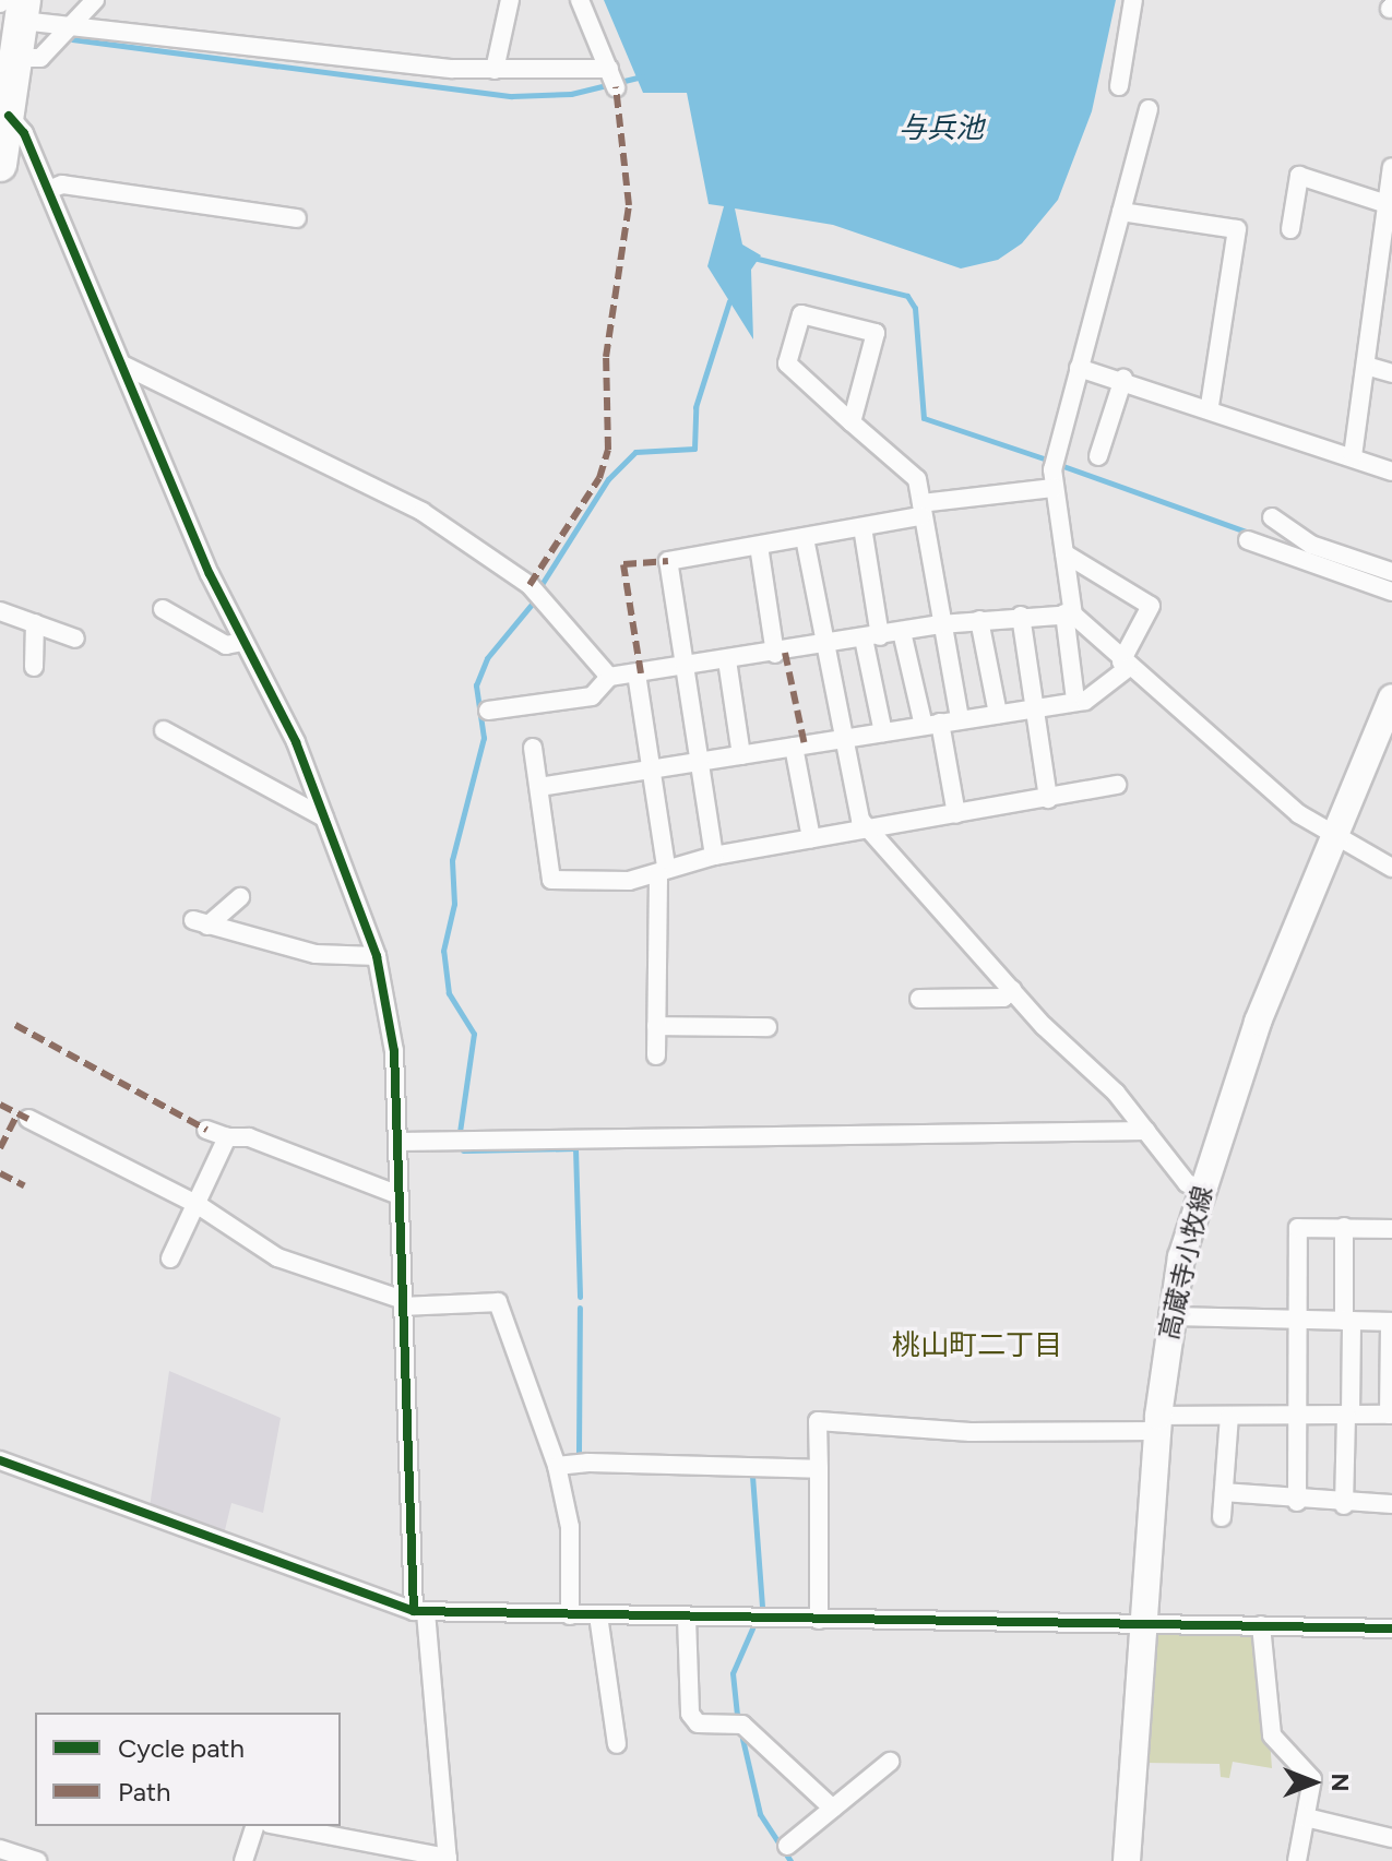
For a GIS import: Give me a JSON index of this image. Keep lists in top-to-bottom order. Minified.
{"streets":{"main road":["高蔵寺小牧線"]},"districts":["桃山町二丁目"],"water":["与兵池"],"legend":["Cycle path","Path"],"north":"right"}
